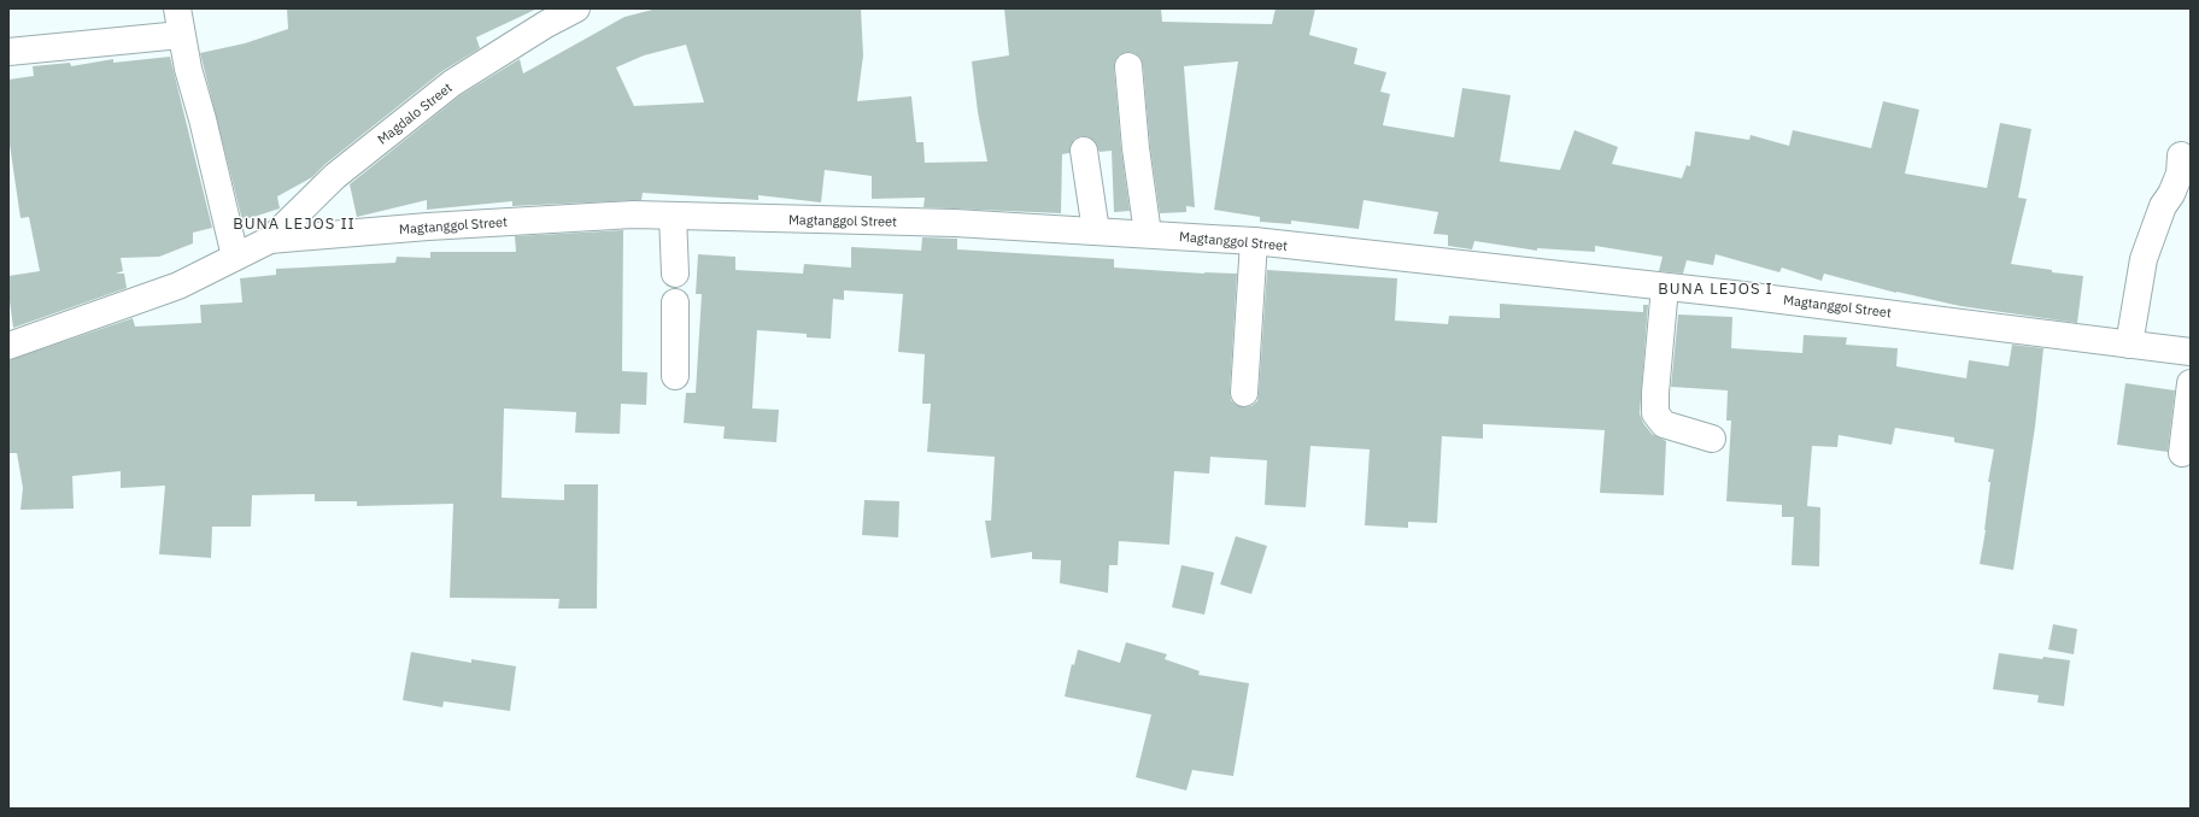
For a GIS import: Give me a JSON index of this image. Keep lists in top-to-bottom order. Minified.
{"streets":{"street":["Magdalo Street","Magtanggol Street"]},"crossings":[["Magdalo Street","Magtanggol Street"]],"districts":["BUNA LEJOS II","BUNA LEJOS I"]}
